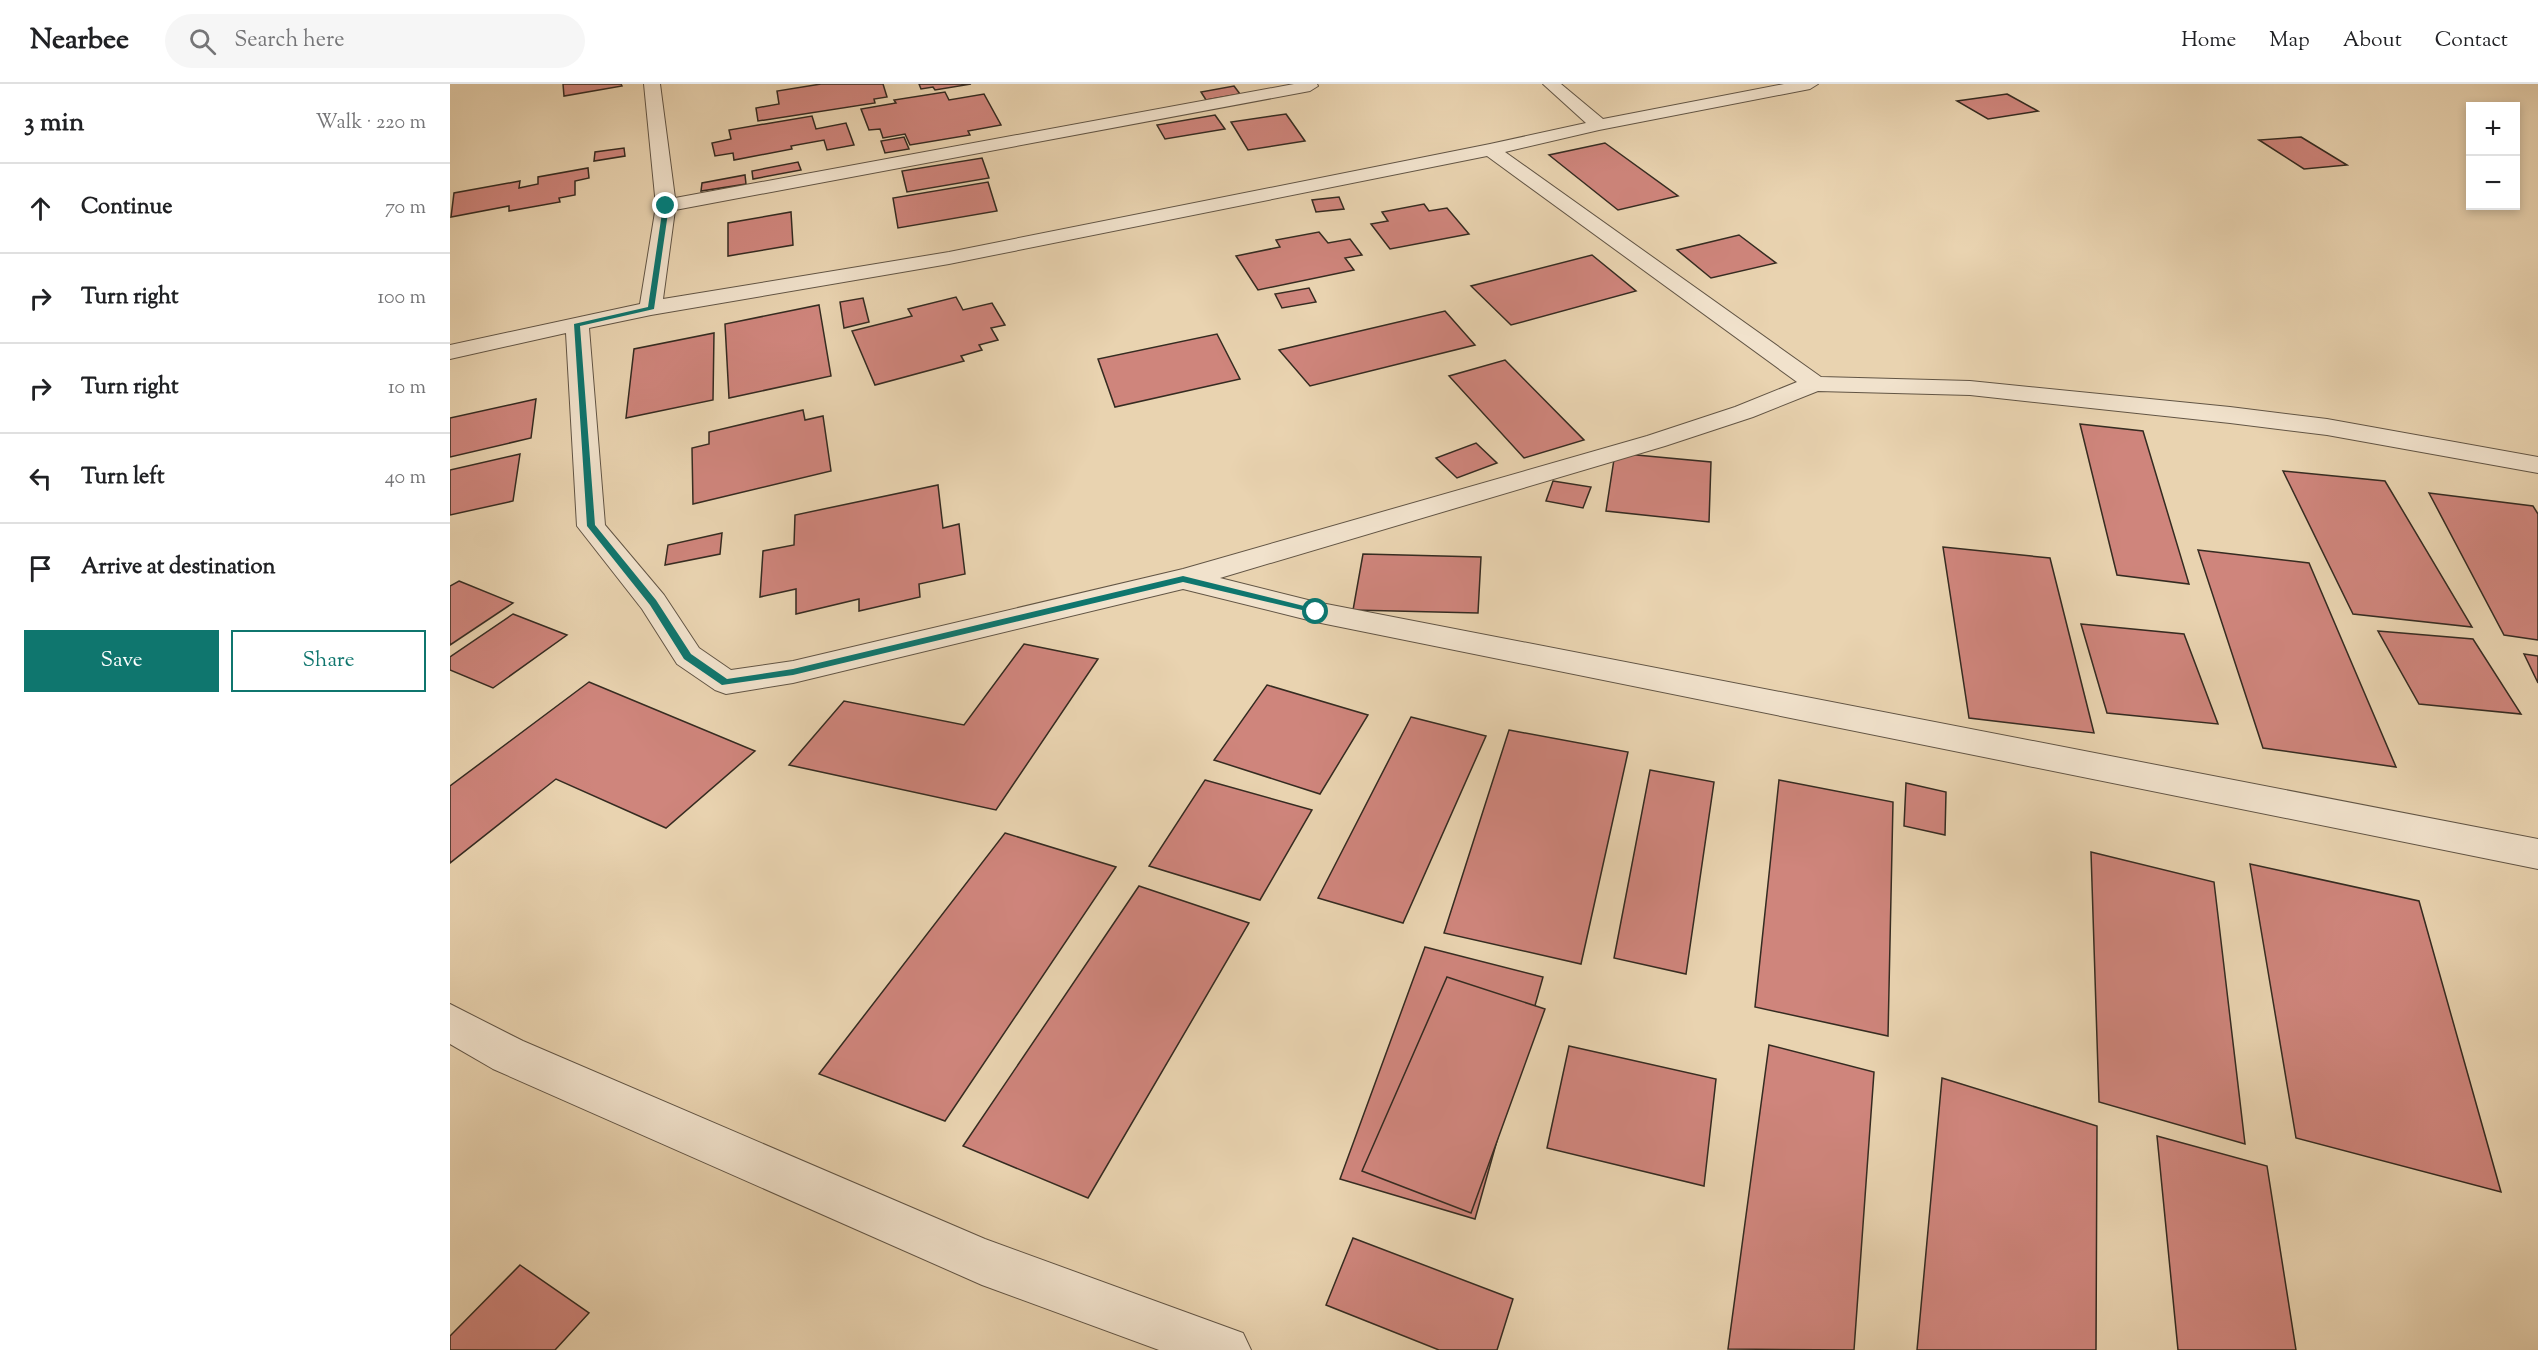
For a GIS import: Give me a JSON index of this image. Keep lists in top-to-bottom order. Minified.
{"page":{"header":"Nearbee","search":"Search here","nav":["Home","Map","About","Contact"],"heading":["3 min","Walk · 220 m"],"map_buttons":["+","−"],"list":[["Continue","70 m"],["Turn right","100 m"],["Turn right","10 m"],["Turn left","40 m"],"Arrive at destination"],"buttons":["Save","Share"]}}
